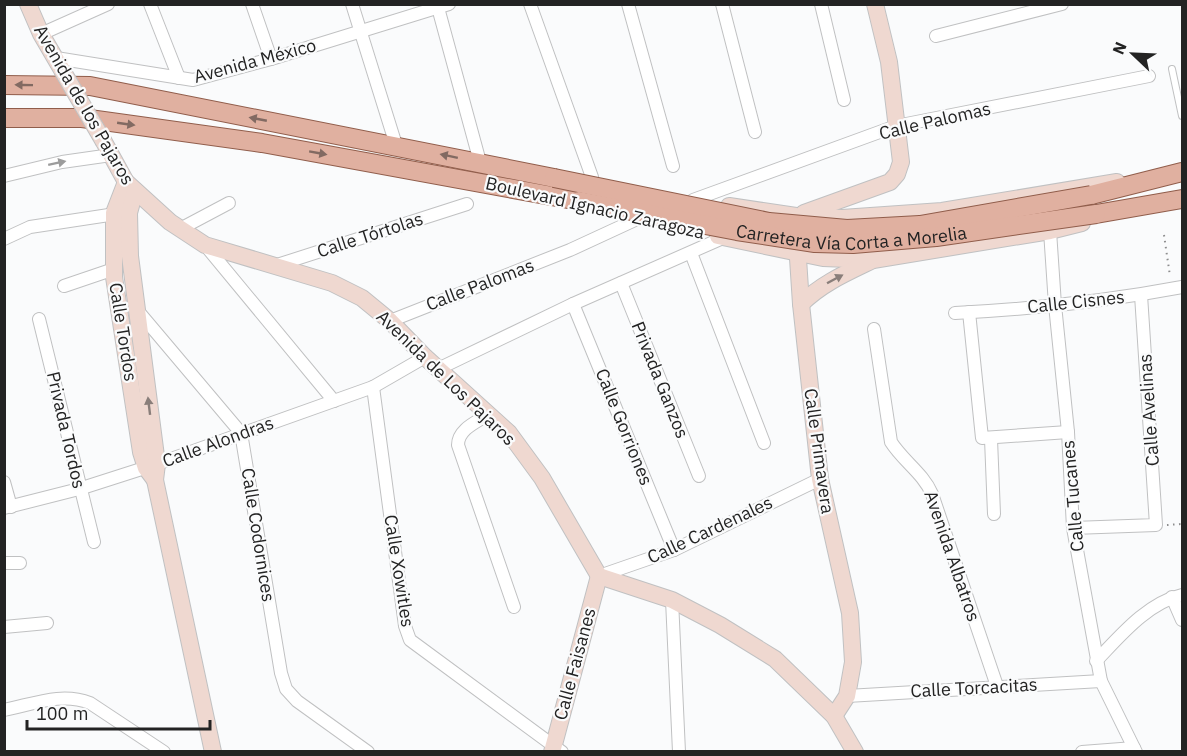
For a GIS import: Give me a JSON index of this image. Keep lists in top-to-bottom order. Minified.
{"streets":{"main road":["Boulevard Ignacio Zaragoza","Carretera Vía Corta a Morelia"],"street":["Avenida México","Avenida de los Pajaros","Calle Palomas","Calle Tórtolas","Calle Cisnes","Calle Tordos","Avenida de Los Pajaros","Privada Ganzos","Calle Avelinas","Calle Gorriones","Privada Tordos","Calle Alondras","Calle Primavera","Calle Tucanes","Calle Cardenales","Calle Codornices","Avenida Albatros","Calle Xowitles","Calle Faisanes","Calle Torcacitas"]},"crossings":[["Avenida México","Avenida de los Pajaros"],["Avenida de los Pajaros","Calle Tórtolas"],["Avenida de los Pajaros","Calle Tordos"],["Avenida de los Pajaros","Avenida de Los Pajaros"],["Calle Palomas","Boulevard Ignacio Zaragoza"],["Calle Palomas","Avenida de Los Pajaros"],["Boulevard Ignacio Zaragoza","Carretera Vía Corta a Morelia"],["Boulevard Ignacio Zaragoza","Calle Primavera"],["Boulevard Ignacio Zaragoza","Calle Tucanes"],["Calle Tórtolas","Avenida de Los Pajaros"],["Calle Cisnes","Calle Avelinas"],["Calle Cisnes","Calle Tucanes"],["Calle Tordos","Calle Alondras"],["Avenida de Los Pajaros","Calle Alondras"],["Avenida de Los Pajaros","Calle Cardenales"],["Avenida de Los Pajaros","Calle Faisanes"],["Calle Avelinas","Calle Tucanes"],["Calle Gorriones","Calle Cardenales"],["Privada Tordos","Calle Alondras"],["Calle Alondras","Calle Codornices"],["Calle Alondras","Calle Xowitles"],["Calle Primavera","Calle Cardenales"],["Calle Primavera","Calle Torcacitas"],["Calle Tucanes","Calle Torcacitas"],["Calle Cardenales","Calle Faisanes"],["Avenida Albatros","Calle Torcacitas"],["Calle Xowitles","Calle Faisanes"]],"scale_bar":"100 m","north":"top left"}
